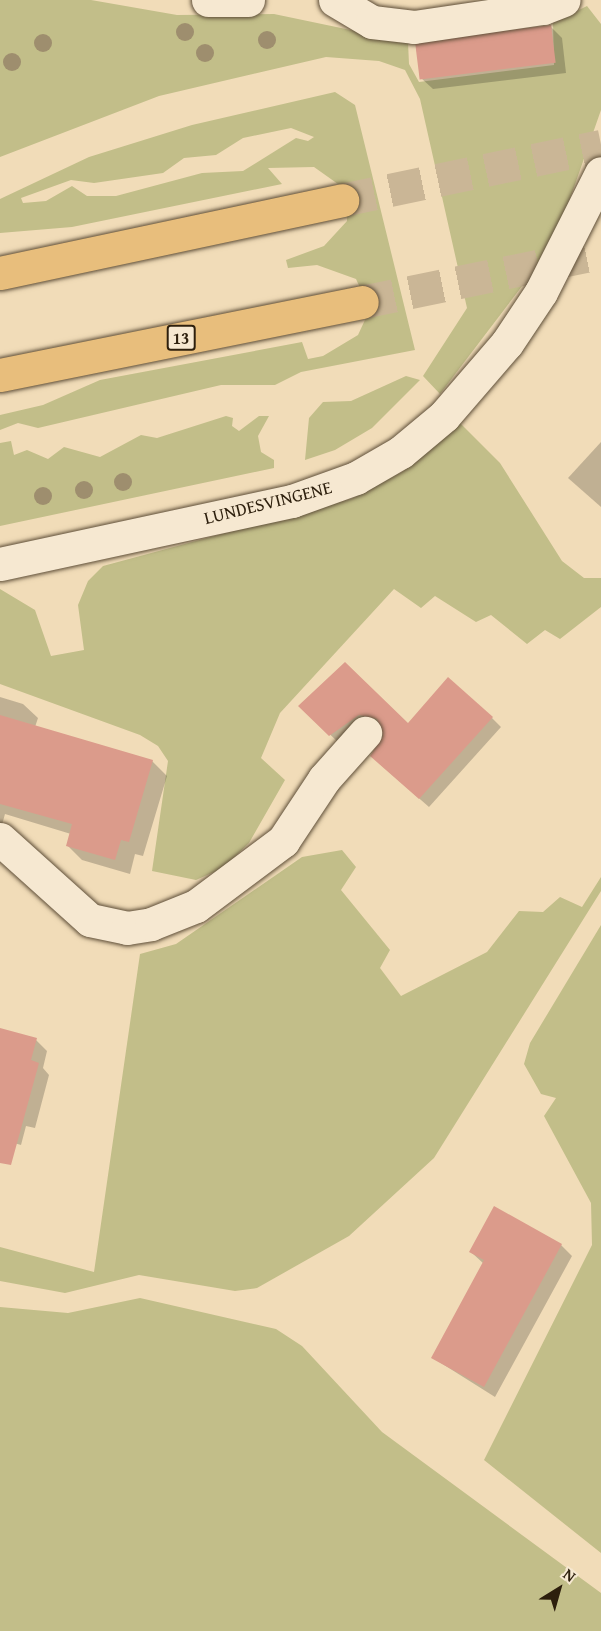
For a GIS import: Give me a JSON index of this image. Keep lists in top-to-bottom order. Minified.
{"streets":{"highway":["13"],"street":["LUNDESVINGENE"]},"north":"top right"}
